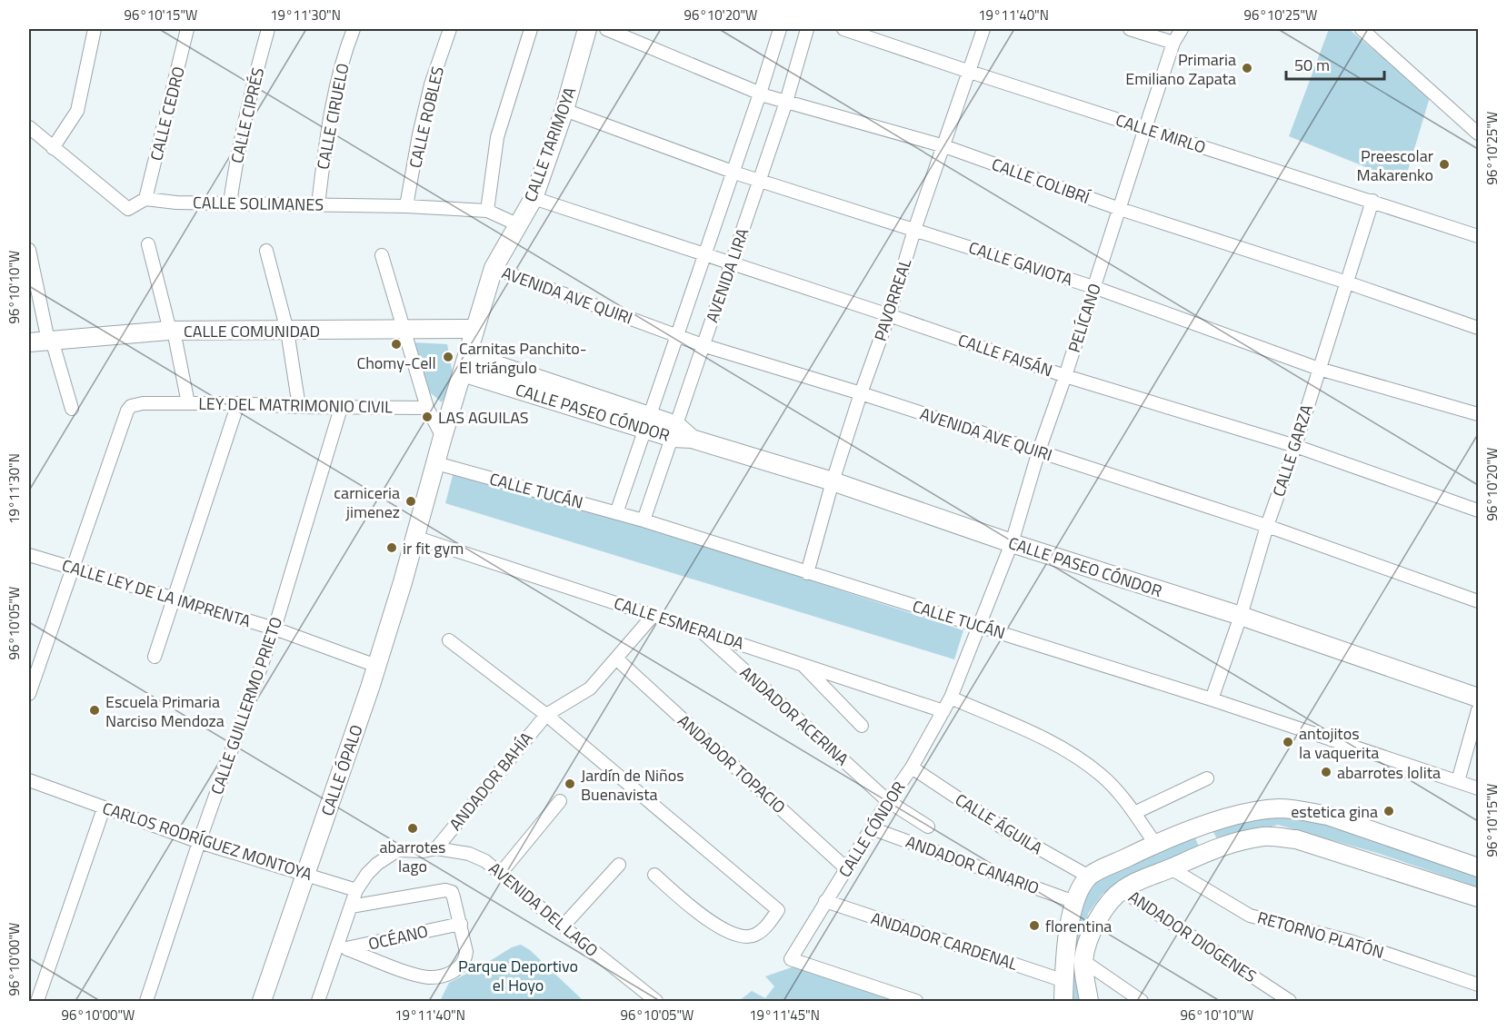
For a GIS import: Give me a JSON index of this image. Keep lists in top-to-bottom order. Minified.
{"streets":{"street":["CALLE CEDRO","CALLE CIPRÉS","CALLE CIRUELO","CALLE ROBLES","CALLE MIRLO","CALLE TARIMOYA","CALLE COLIBRÍ","CALLE SOLIMANES","CALLE GAVIOTA","AVENIDA LIRA","AVENIDA AVE QUIRI","PAVORREAL","PELÍCANO","CALLE COMUNIDAD","CALLE FAISÁN","LEY DEL MATRIMONIO CIVIL","CALLE PASEO CÓNDOR","CALLE GARZA","CALLE TUCÁN","CALLE LEY DE LA IMPRENTA","CALLE ESMERALDA","CALLE GUILLERMO PRIETO","ANDADOR ACERINA","ANDADOR TOPACIO","CALLE ÓPALO","ANDADOR BAHÍA","CALLE ÁGUILA","CALLE CÓNDOR","CARLOS RODRÍGUEZ MONTOYA","ANDADOR CANARIO","AVENIDA DEL LAGO","RETORNO PLATÓN","ANDADOR DIOGENES","OCÉANO","ANDADOR CARDENAL"]},"crossings":[["CALLE CEDRO","CALLE SOLIMANES"],["CALLE CIPRÉS","CALLE SOLIMANES"],["CALLE CIRUELO","CALLE SOLIMANES"],["CALLE ROBLES","CALLE SOLIMANES"],["CALLE MIRLO","PAVORREAL"],["CALLE MIRLO","PELÍCANO"],["CALLE MIRLO","CALLE GARZA"],["CALLE TARIMOYA","CALLE SOLIMANES"],["CALLE TARIMOYA","CALLE GAVIOTA"],["CALLE TARIMOYA","AVENIDA AVE QUIRI"],["CALLE TARIMOYA","CALLE COMUNIDAD"],["CALLE TARIMOYA","CALLE FAISÁN"],["CALLE TARIMOYA","CALLE PASEO CÓNDOR"],["CALLE TARIMOYA","CALLE TUCÁN"],["CALLE TARIMOYA","CALLE ESMERALDA"],["CALLE TARIMOYA","CALLE ÓPALO"],["CALLE COLIBRÍ","AVENIDA LIRA"],["CALLE COLIBRÍ","PAVORREAL"],["CALLE COLIBRÍ","PELÍCANO"],["CALLE COLIBRÍ","CALLE GARZA"],["CALLE GAVIOTA","AVENIDA LIRA"],["CALLE GAVIOTA","PAVORREAL"],["CALLE GAVIOTA","PELÍCANO"],["CALLE GAVIOTA","CALLE GARZA"],["AVENIDA LIRA","AVENIDA AVE QUIRI"],["AVENIDA LIRA","CALLE FAISÁN"],["AVENIDA LIRA","CALLE PASEO CÓNDOR"],["AVENIDA LIRA","CALLE TUCÁN"],["AVENIDA AVE QUIRI","PAVORREAL"],["AVENIDA AVE QUIRI","PELÍCANO"],["AVENIDA AVE QUIRI","CALLE GARZA"],["PAVORREAL","CALLE FAISÁN"],["PAVORREAL","CALLE PASEO CÓNDOR"],["PAVORREAL","CALLE TUCÁN"],["PELÍCANO","CALLE FAISÁN"],["PELÍCANO","CALLE PASEO CÓNDOR"],["PELÍCANO","CALLE TUCÁN"],["PELÍCANO","CALLE CÓNDOR"],["CALLE FAISÁN","CALLE GARZA"],["LEY DEL MATRIMONIO CIVIL","CALLE LEY DE LA IMPRENTA"],["LEY DEL MATRIMONIO CIVIL","CALLE GUILLERMO PRIETO"],["CALLE PASEO CÓNDOR","CALLE GARZA"],["CALLE GARZA","CALLE TUCÁN"],["CALLE LEY DE LA IMPRENTA","CALLE GUILLERMO PRIETO"],["CALLE LEY DE LA IMPRENTA","CALLE ÓPALO"],["CALLE ESMERALDA","ANDADOR ACERINA"],["CALLE ESMERALDA","CALLE ÓPALO"],["CALLE ESMERALDA","ANDADOR BAHÍA"],["CALLE ESMERALDA","CALLE CÓNDOR"],["CALLE GUILLERMO PRIETO","CARLOS RODRÍGUEZ MONTOYA"],["ANDADOR ACERINA","CALLE CÓNDOR"],["ANDADOR TOPACIO","ANDADOR BAHÍA"],["ANDADOR TOPACIO","CALLE CÓNDOR"],["CALLE ÓPALO","CARLOS RODRÍGUEZ MONTOYA"],["ANDADOR BAHÍA","AVENIDA DEL LAGO"],["CALLE ÁGUILA","CALLE CÓNDOR"],["CALLE CÓNDOR","ANDADOR CANARIO"],["CALLE CÓNDOR","ANDADOR CARDENAL"],["CARLOS RODRÍGUEZ MONTOYA","AVENIDA DEL LAGO"],["AVENIDA DEL LAGO","OCÉANO"]],"parks":["Parque Deportivo el Hoyo"],"places":["Primaria Emiliano Zapata","Preescolar Makarenko","Chomy-Cell","Carnitas Panchito- El triángulo","LAS AGUILAS","carniceria jimenez","ir fit gym","Escuela Primaria Narciso Mendoza","antojitos la vaquerita","abarrotes lolita","Jardín de Niños Buenavista","estetica gina","abarrotes lago","florentina"],"scale_bar":"50 m","coordinates":["96°10'15\"W","19°11'30\"N","96°10'20\"W","19°11'40\"N","96°10'25\"W","96°10'10\"W","96°10'05\"W","96°10'00\"W","19°11'45\"N"]}
